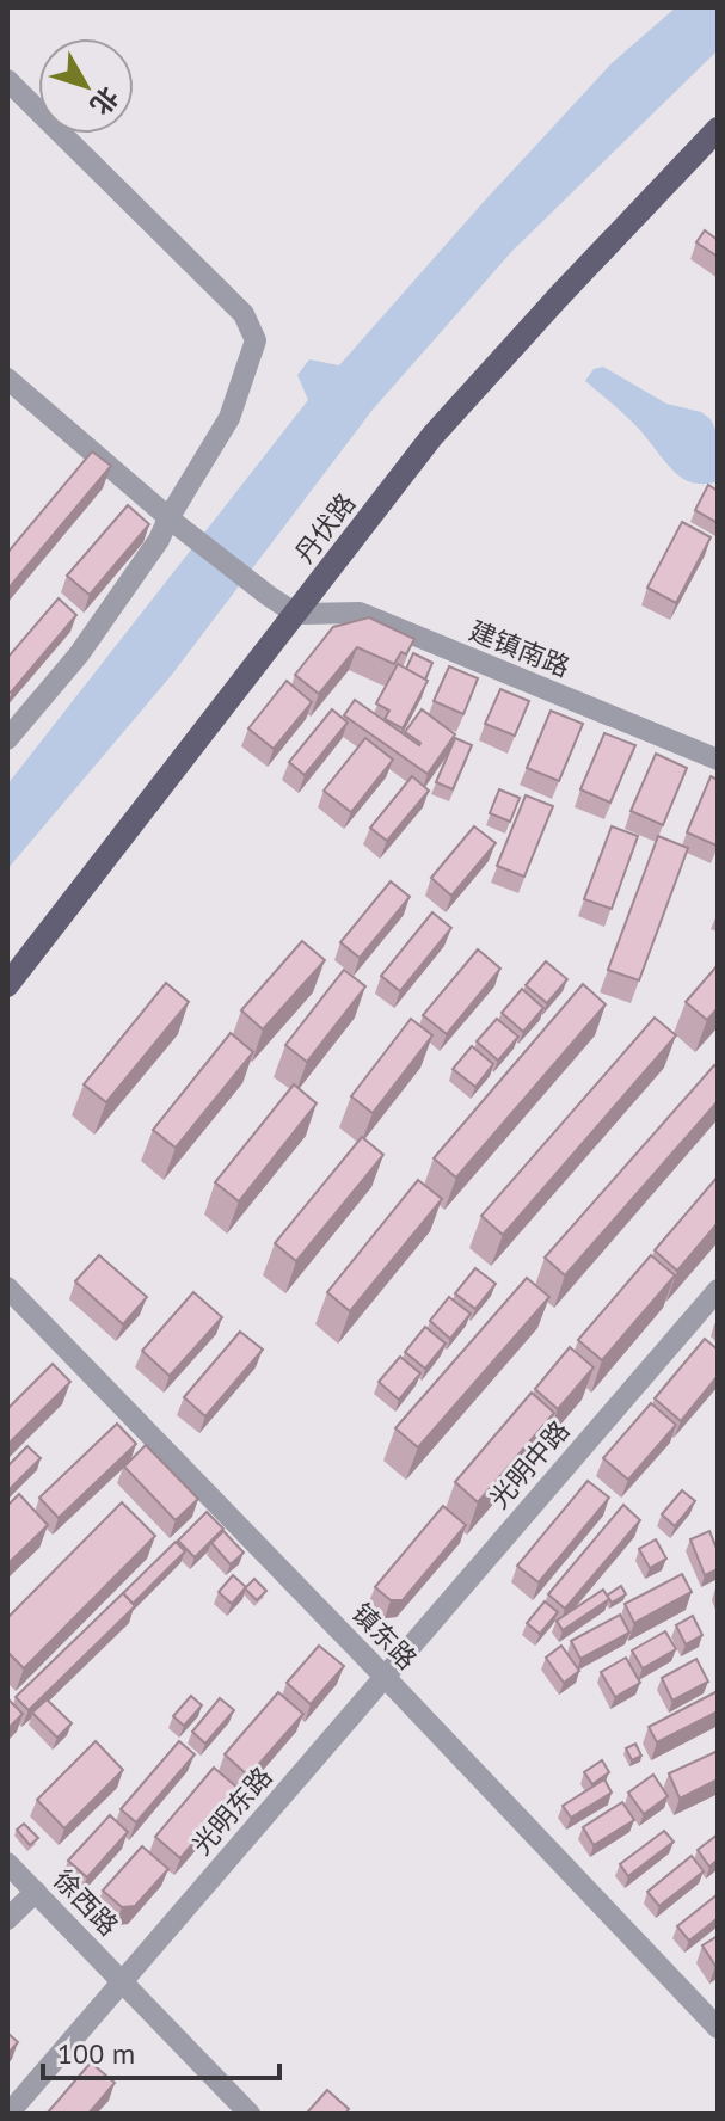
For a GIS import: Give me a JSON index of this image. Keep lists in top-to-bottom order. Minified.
{"streets":{"main road":["丹伏路"],"street":["建镇南路","光明中路","镇东路","光明东路","徐西路"]},"crossings":[["丹伏路","建镇南路"],["光明中路","镇东路"],["光明中路","光明东路"],["镇东路","光明东路"],["光明东路","徐西路"]],"scale_bar":"100 m","north":"bottom right"}
